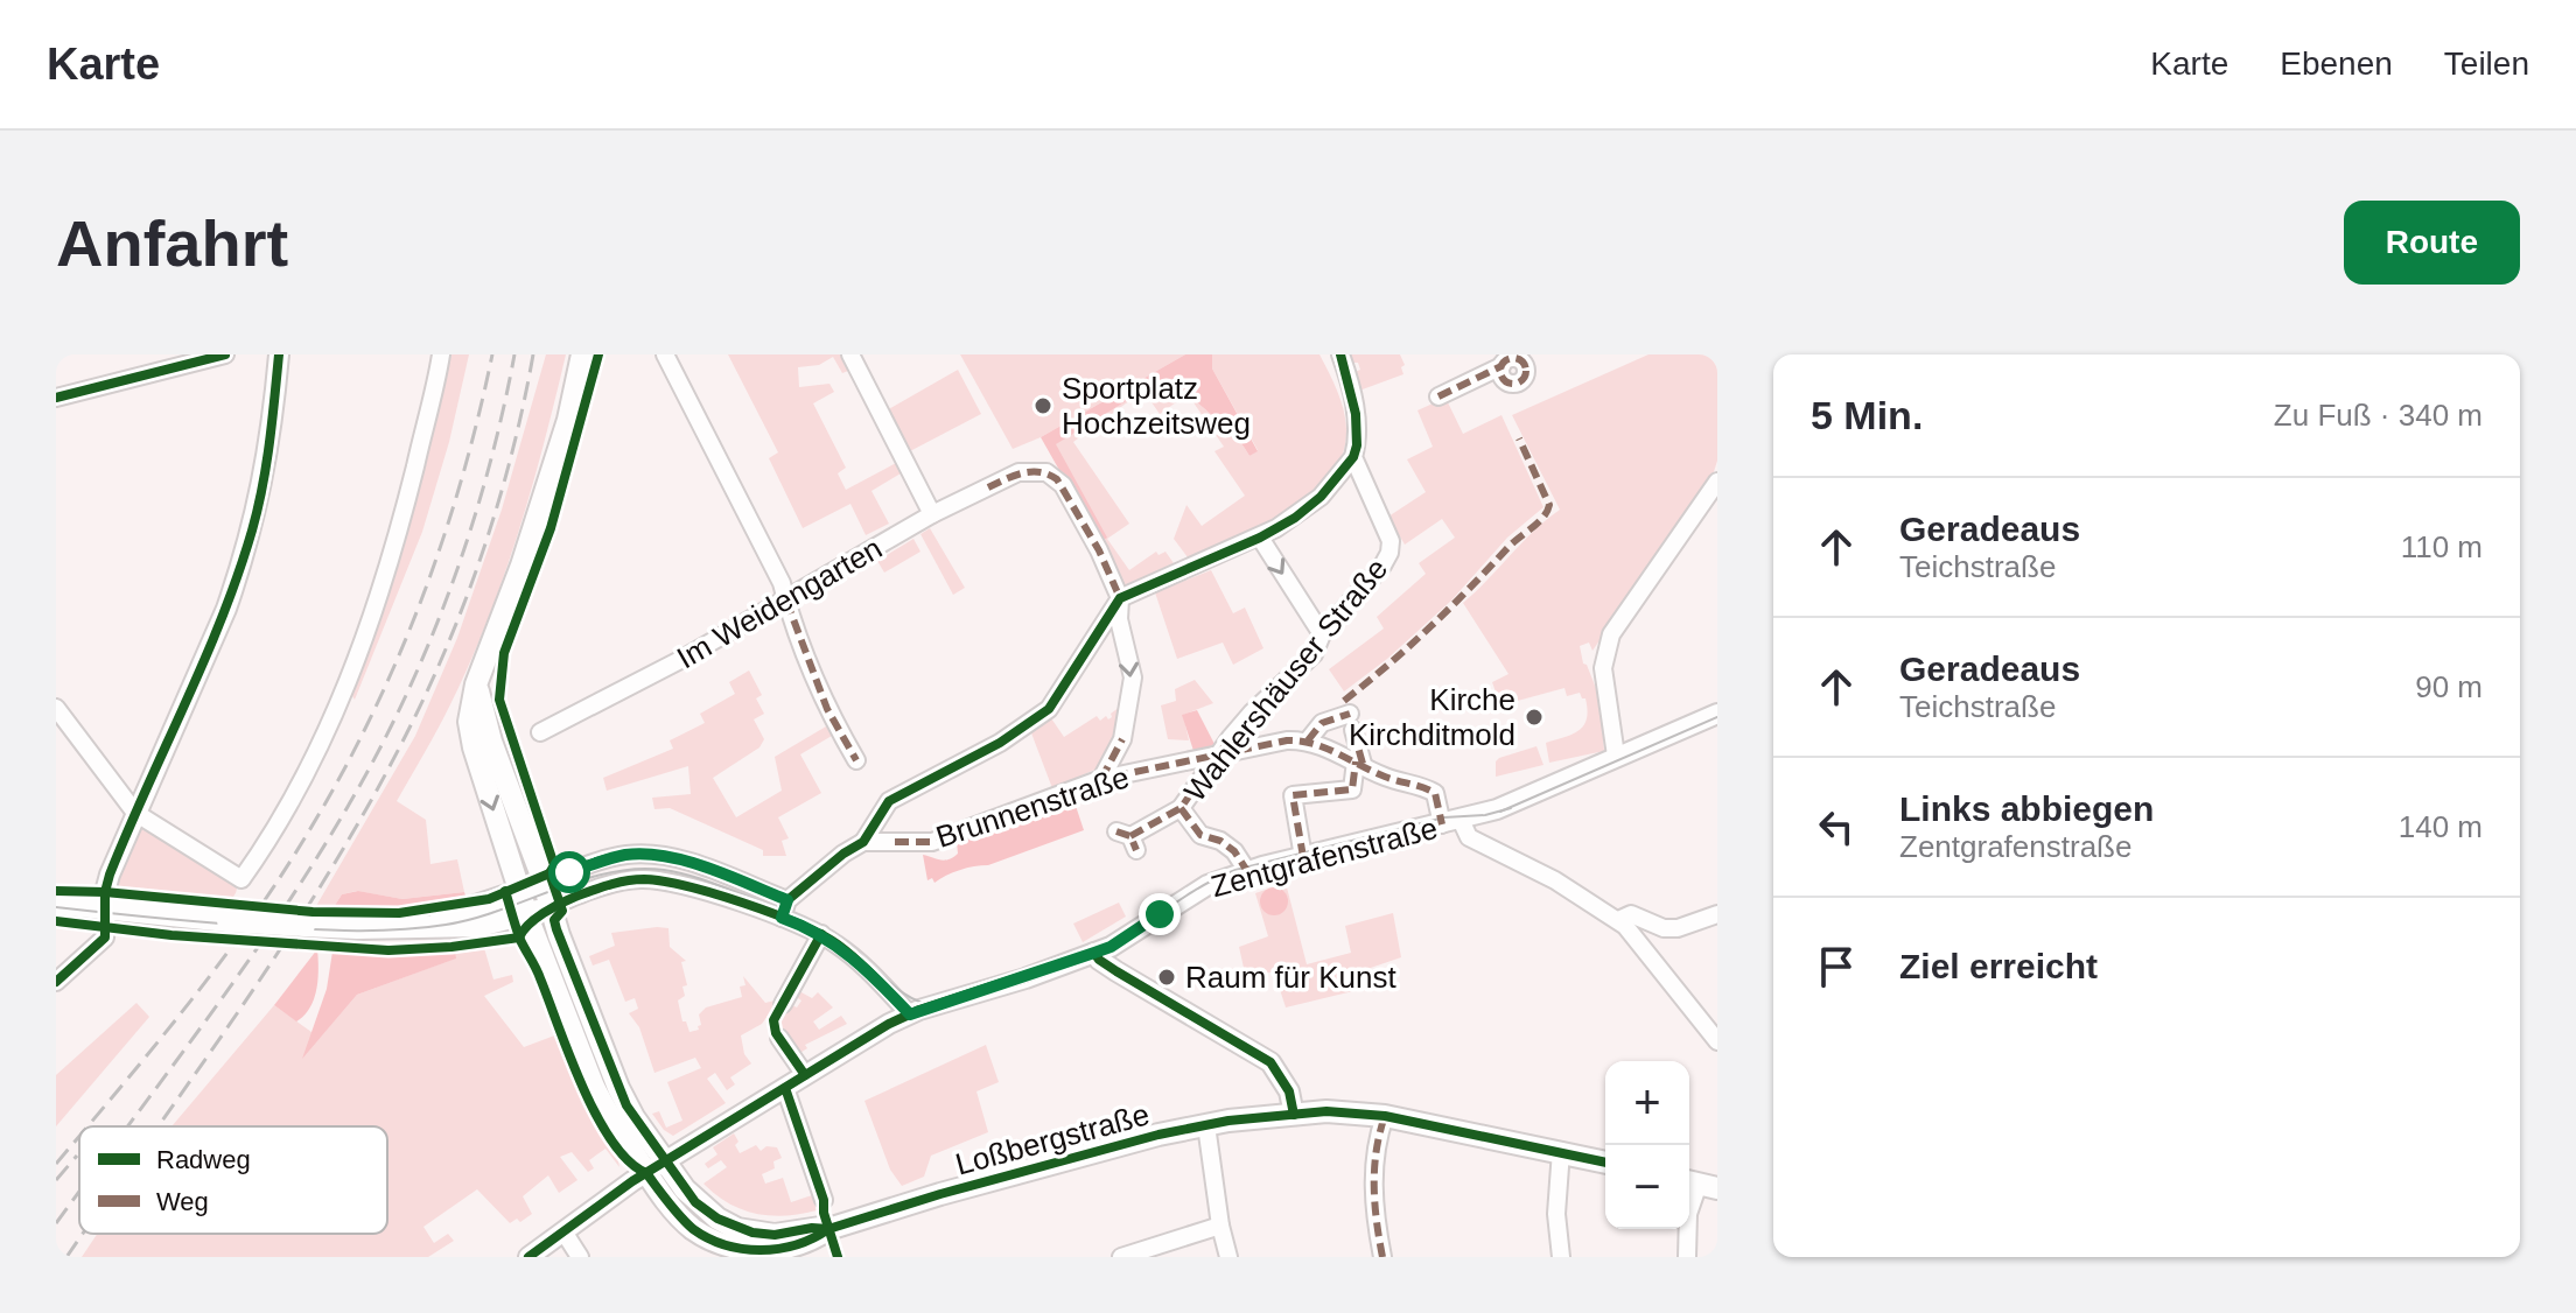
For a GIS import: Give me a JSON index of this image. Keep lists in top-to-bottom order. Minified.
{"streets":{"main road":["Loßbergstraße"],"street":["Im Weidengarten","Wahlershäuser Straße","Brunnenstraße","Zentgrafenstraße"]},"crossings":[["Wahlershäuser Straße","Brunnenstraße"],["Wahlershäuser Straße","Zentgrafenstraße"],["Brunnenstraße","Zentgrafenstraße"],["Zentgrafenstraße","Loßbergstraße"]],"places":["Sportplatz Hochzeitsweg","Kirche Kirchditmold","Raum für Kunst"],"legend":["Radweg","Weg"],"page":{"header":"Karte","nav":["Karte","Ebenen","Teilen"],"buttons":"Route","title":"Anfahrt","heading":["5 Min.","Zu Fuß · 340 m"],"list":[["Geradeaus","Teichstraße","110 m"],["Geradeaus","Teichstraße","90 m"],["Links abbiegen","Zentgrafenstraße","140 m"],"Ziel erreicht"],"map_buttons":["+","−"]}}
